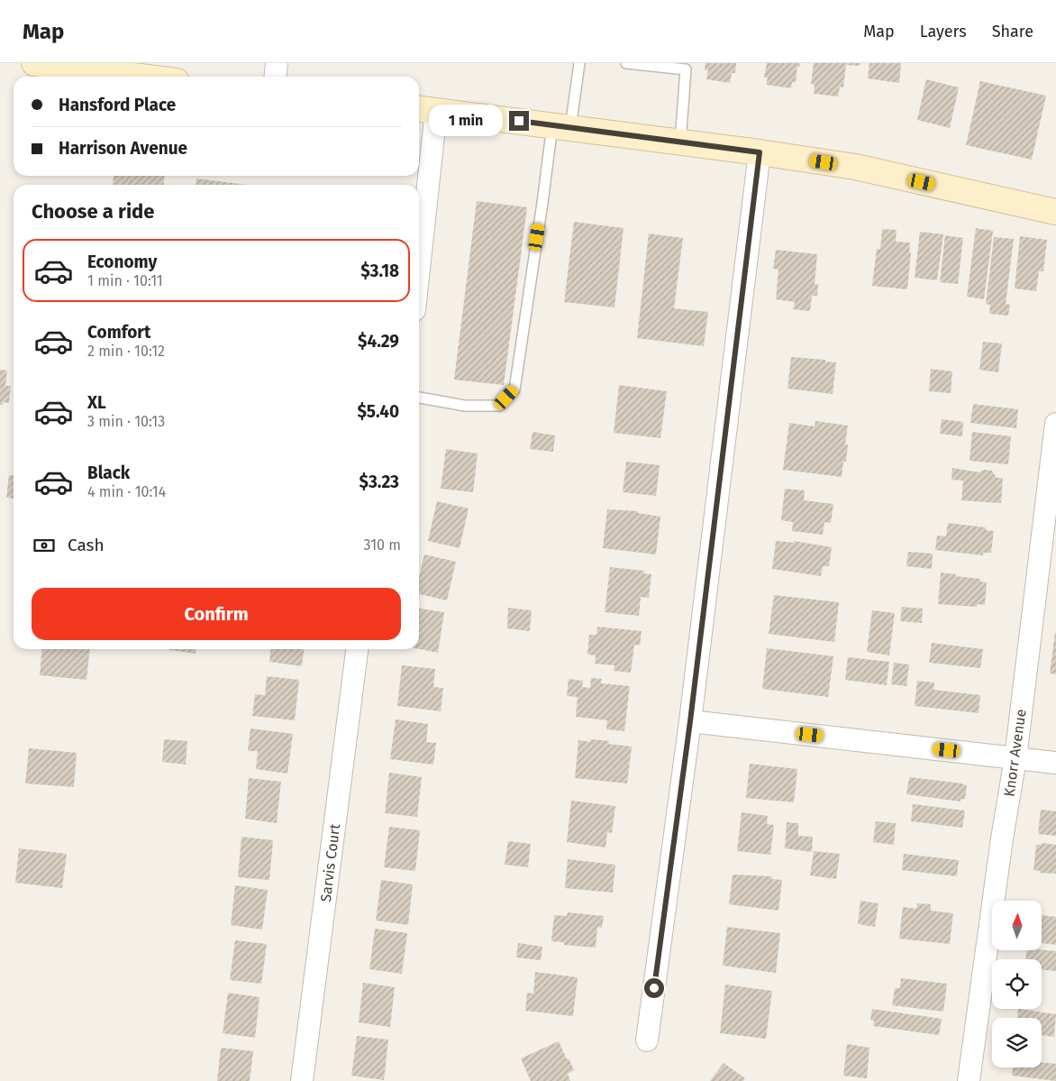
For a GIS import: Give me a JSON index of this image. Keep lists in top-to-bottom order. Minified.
{"streets":{"street":["Knorr Avenue","Sarvis Court"]},"north":"top","page":{"header":"Map","nav":["Map","Layers","Share"],"banner":["Hansford Place","Harrison Avenue"],"bubble":"1 min","heading":"Choose a ride","list":[{"name":"Economy","note":"1 min · 10:11","value":"$3.18"},{"name":"Comfort","note":"2 min · 10:12","value":"$4.29"},{"name":"XL","note":"3 min · 10:13","value":"$5.40"},{"name":"Black","note":"4 min · 10:14","value":"$3.23"}],"pay":["Cash","310 m"],"buttons":"Confirm"}}
